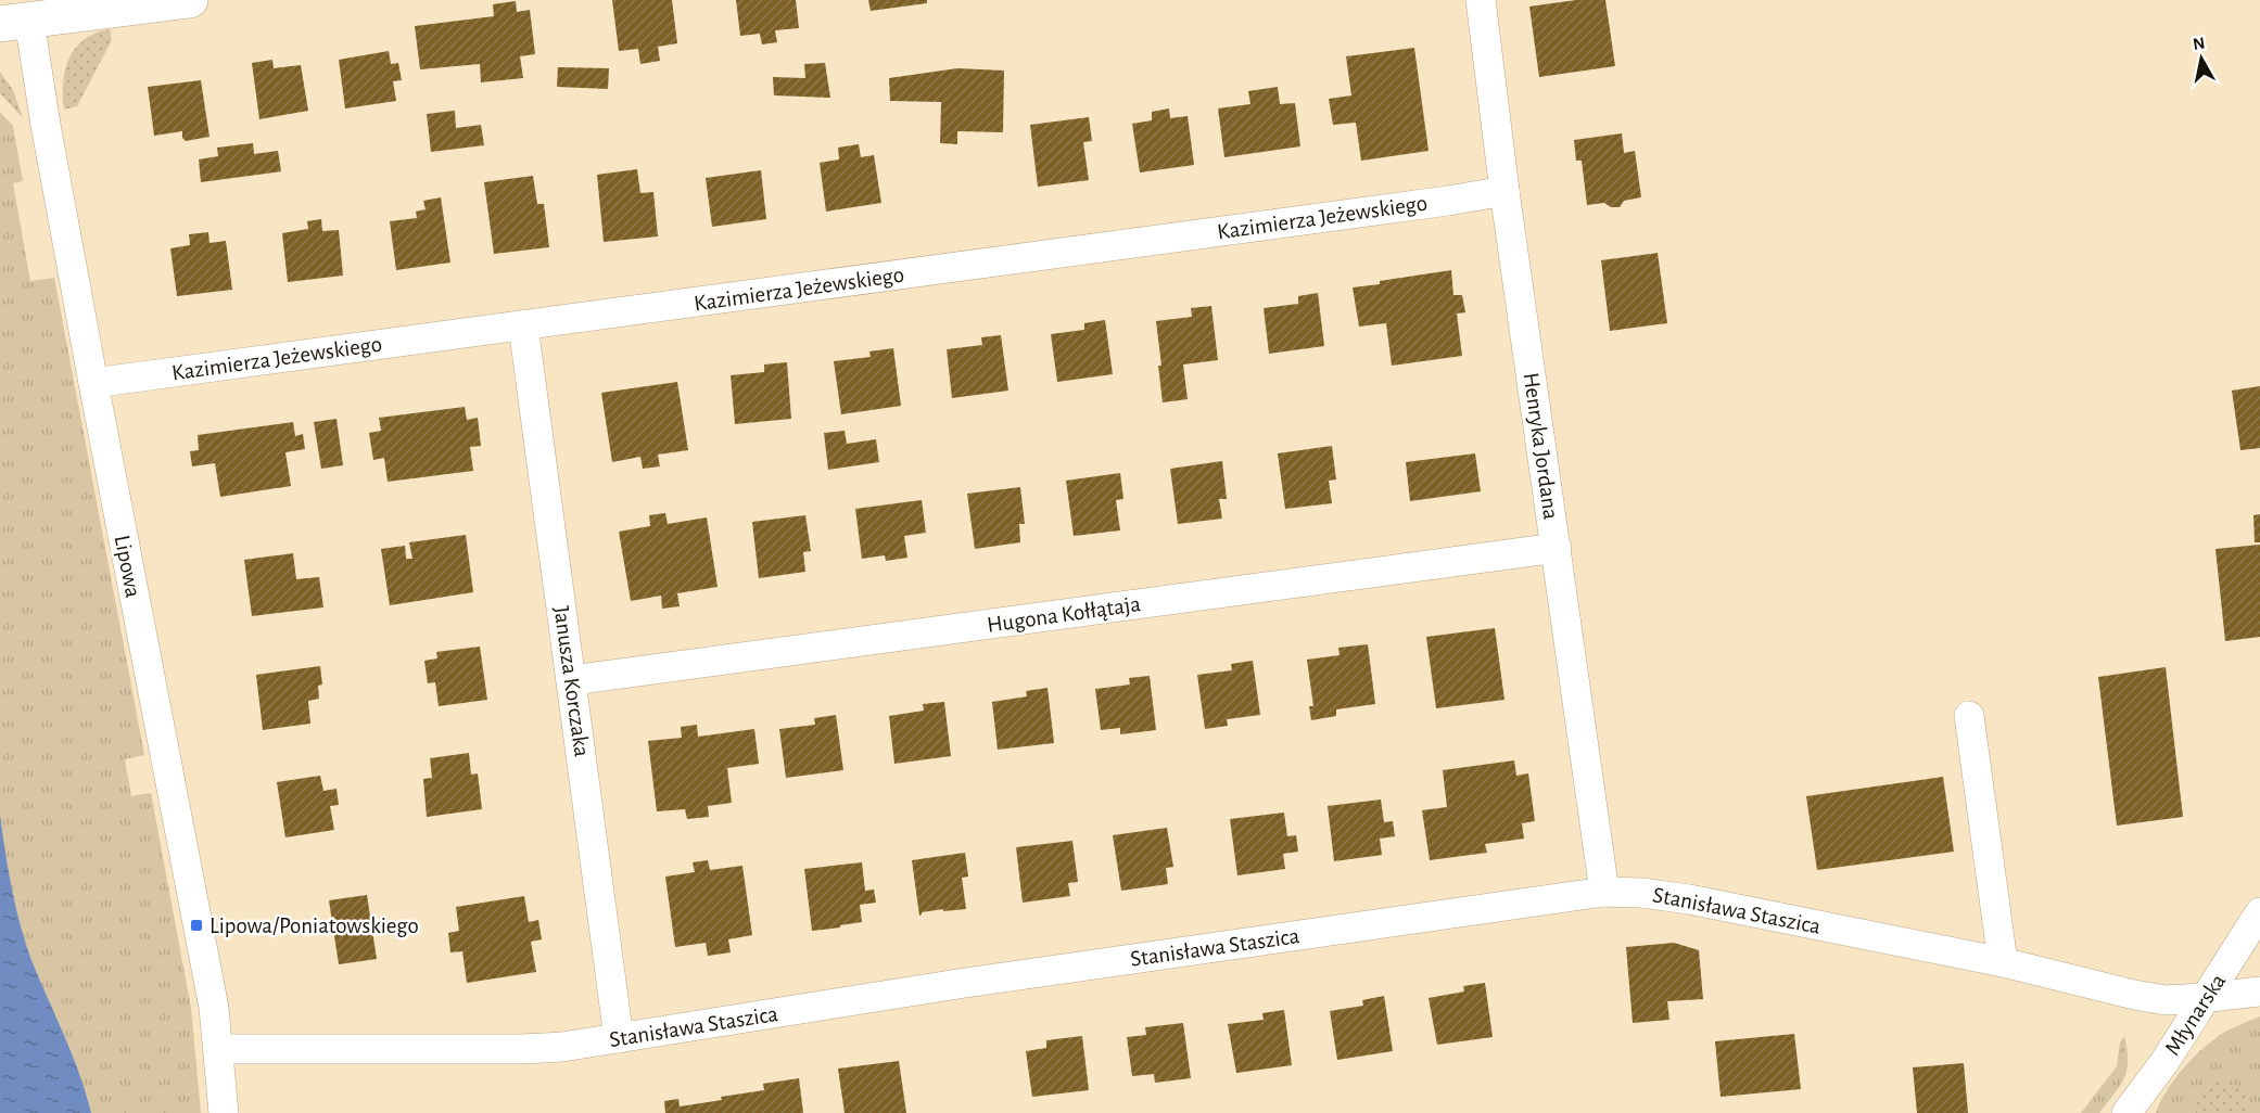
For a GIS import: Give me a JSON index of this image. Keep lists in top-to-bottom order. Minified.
{"streets":{"street":["Kazimierza Jeżewskiego","Henryka Jordana","Lipowa","Hugona Kołłątaja","Janusza Korczaka","Stanisława Staszica","Młynarska"]},"crossings":[["Kazimierza Jeżewskiego","Henryka Jordana"],["Kazimierza Jeżewskiego","Lipowa"],["Kazimierza Jeżewskiego","Janusza Korczaka"],["Henryka Jordana","Hugona Kołłątaja"],["Henryka Jordana","Stanisława Staszica"],["Lipowa","Stanisława Staszica"],["Hugona Kołłątaja","Janusza Korczaka"],["Janusza Korczaka","Stanisława Staszica"],["Stanisława Staszica","Młynarska"]],"places":{"transit":["Lipowa/Poniatowskiego"]},"north":"top"}
